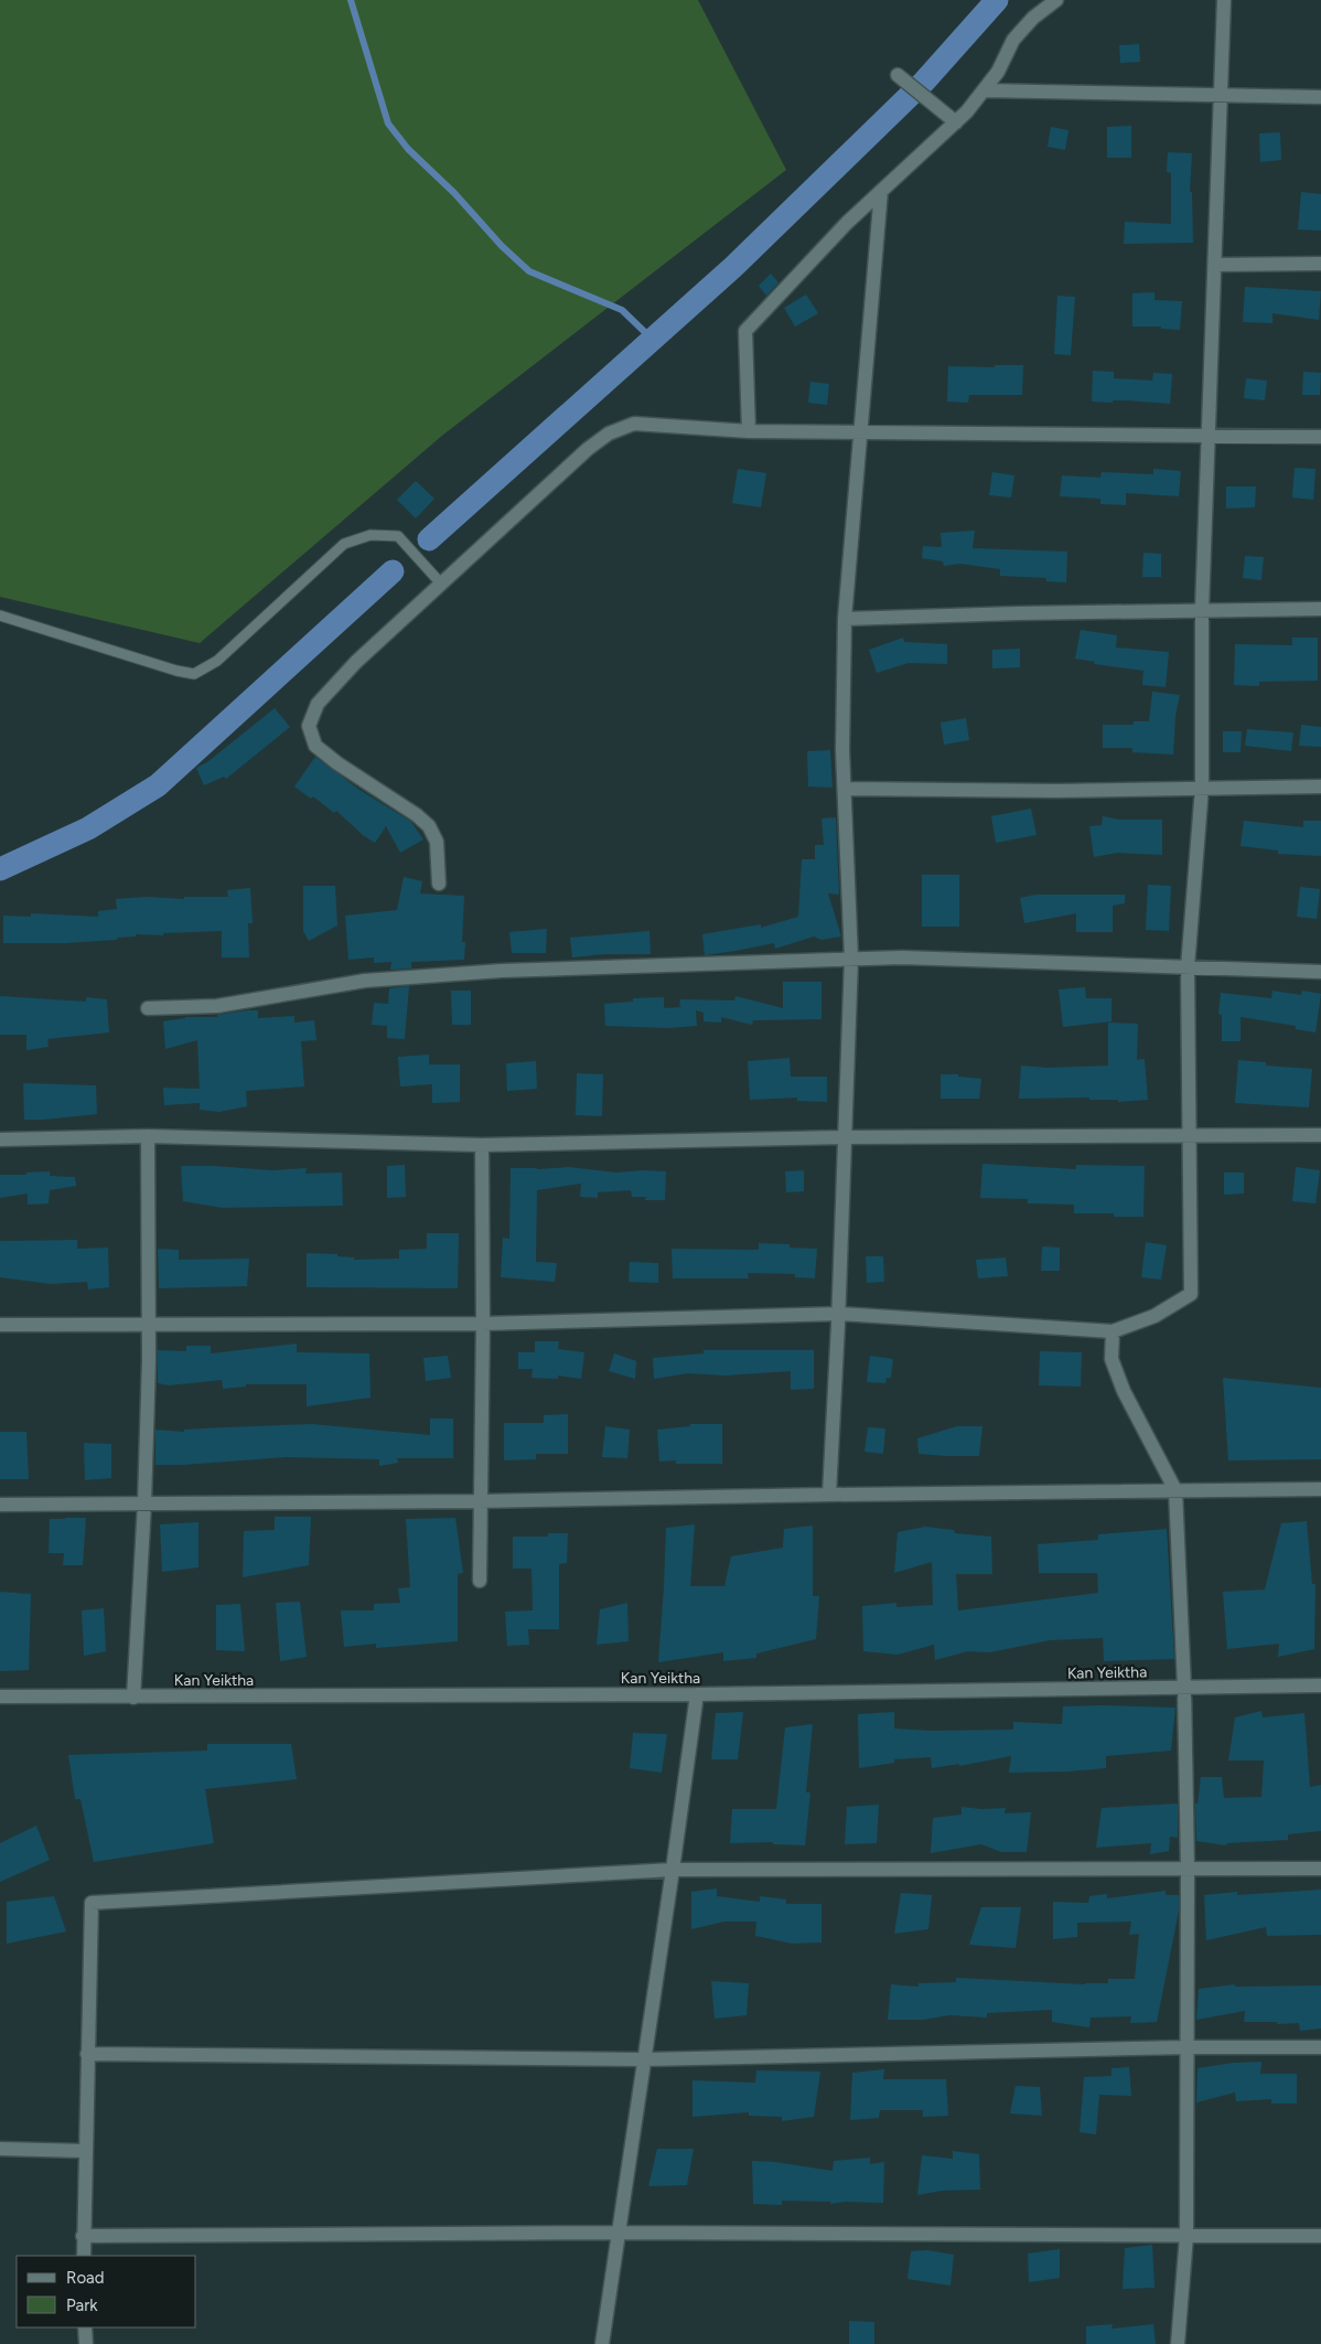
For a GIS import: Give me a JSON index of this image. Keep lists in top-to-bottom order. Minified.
{"streets":{"street":["Kan Yeiktha"]},"legend":["Road","Park"]}
